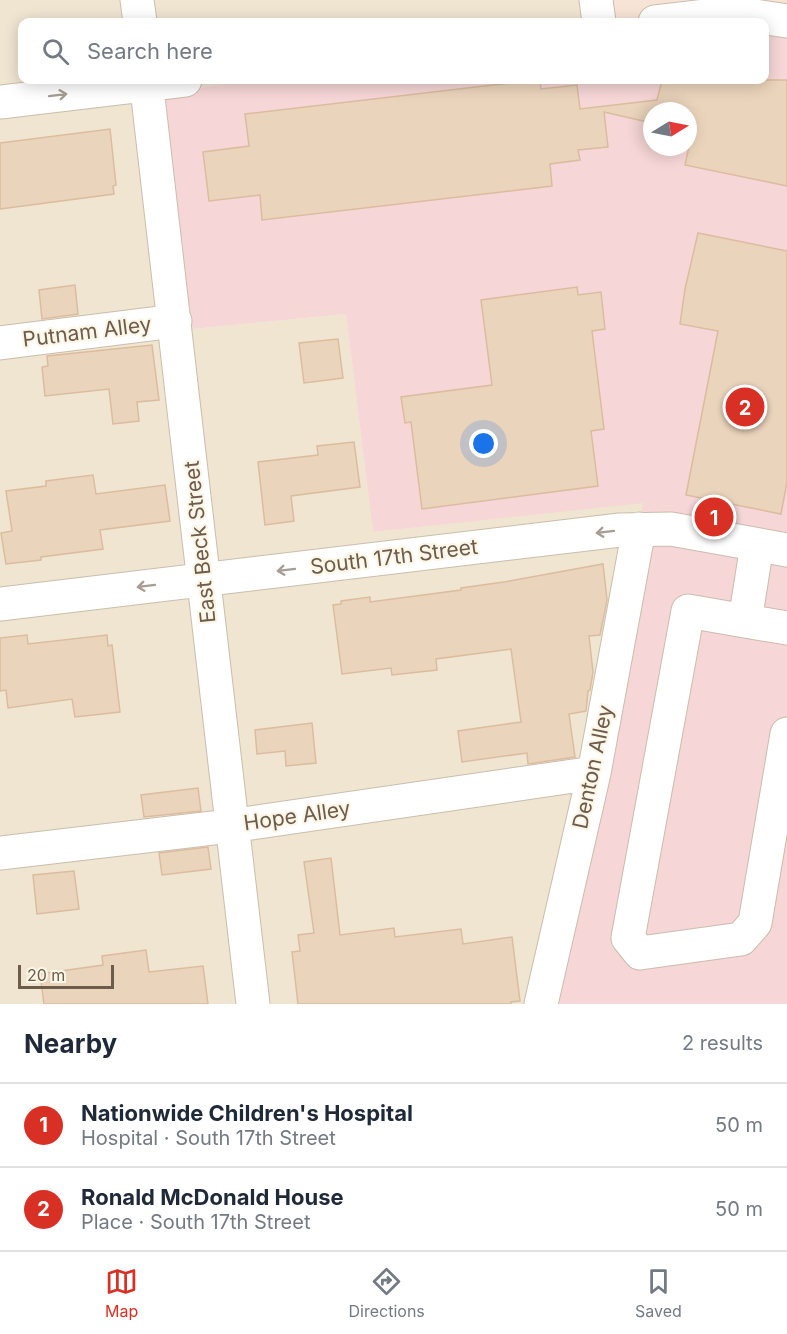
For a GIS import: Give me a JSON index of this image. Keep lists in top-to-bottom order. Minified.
{"streets":{"street":["Putnam Alley","East Beck Street","South 17th Street","Denton Alley","Hope Alley"]},"crossings":[["Putnam Alley","East Beck Street"],["East Beck Street","South 17th Street"],["East Beck Street","Hope Alley"],["South 17th Street","Denton Alley"],["Denton Alley","Hope Alley"]],"one_way":["South 17th Street"],"scale_bar":"20 m","north":"right","page":{"search":"Search here","pins":["2","1"],"scale":"20 m","heading":["Nearby","2 results"],"list":[{"mark":"1","name":"Nationwide Children's Hospital","note":"Hospital · South 17th Street","value":"50 m"},{"mark":"2","name":"Ronald McDonald House","note":"Place · South 17th Street","value":"50 m"}],"nav":["Map","Directions","Saved"]}}
